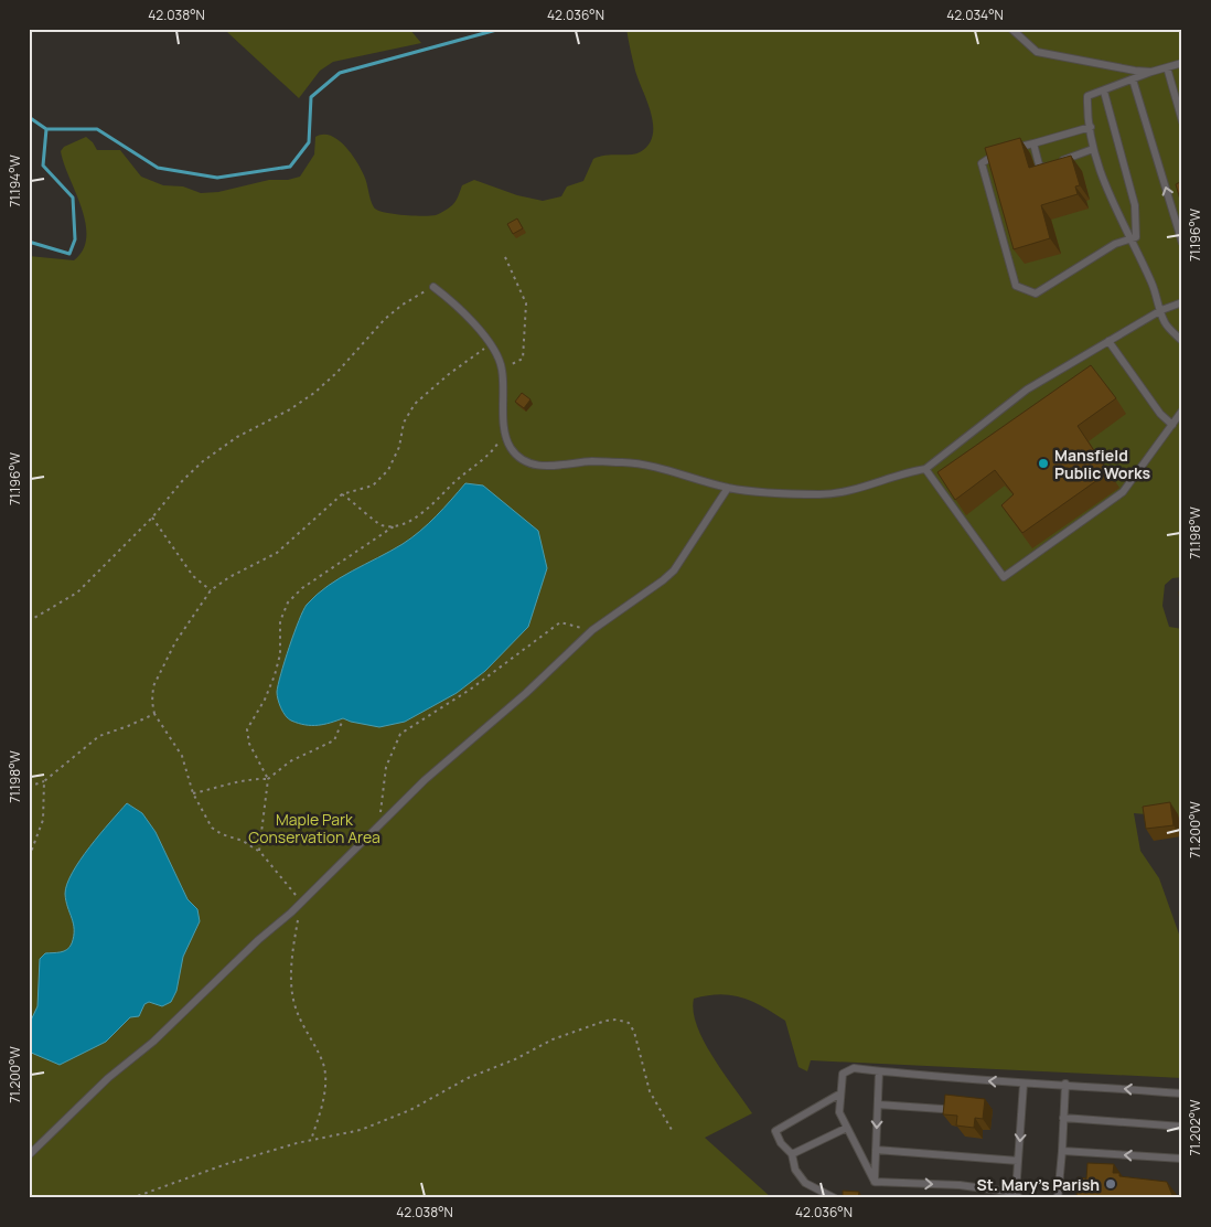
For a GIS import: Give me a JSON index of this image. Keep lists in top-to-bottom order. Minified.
{"parks":["Maple Park Conservation Area"],"places":["Mansfield Public Works","St. Mary's Parish"],"coordinates":["42.038°N","42.036°N","42.034°N","71.194°W","71.196°W","71.198°W","71.200°W","71.202°W"]}
